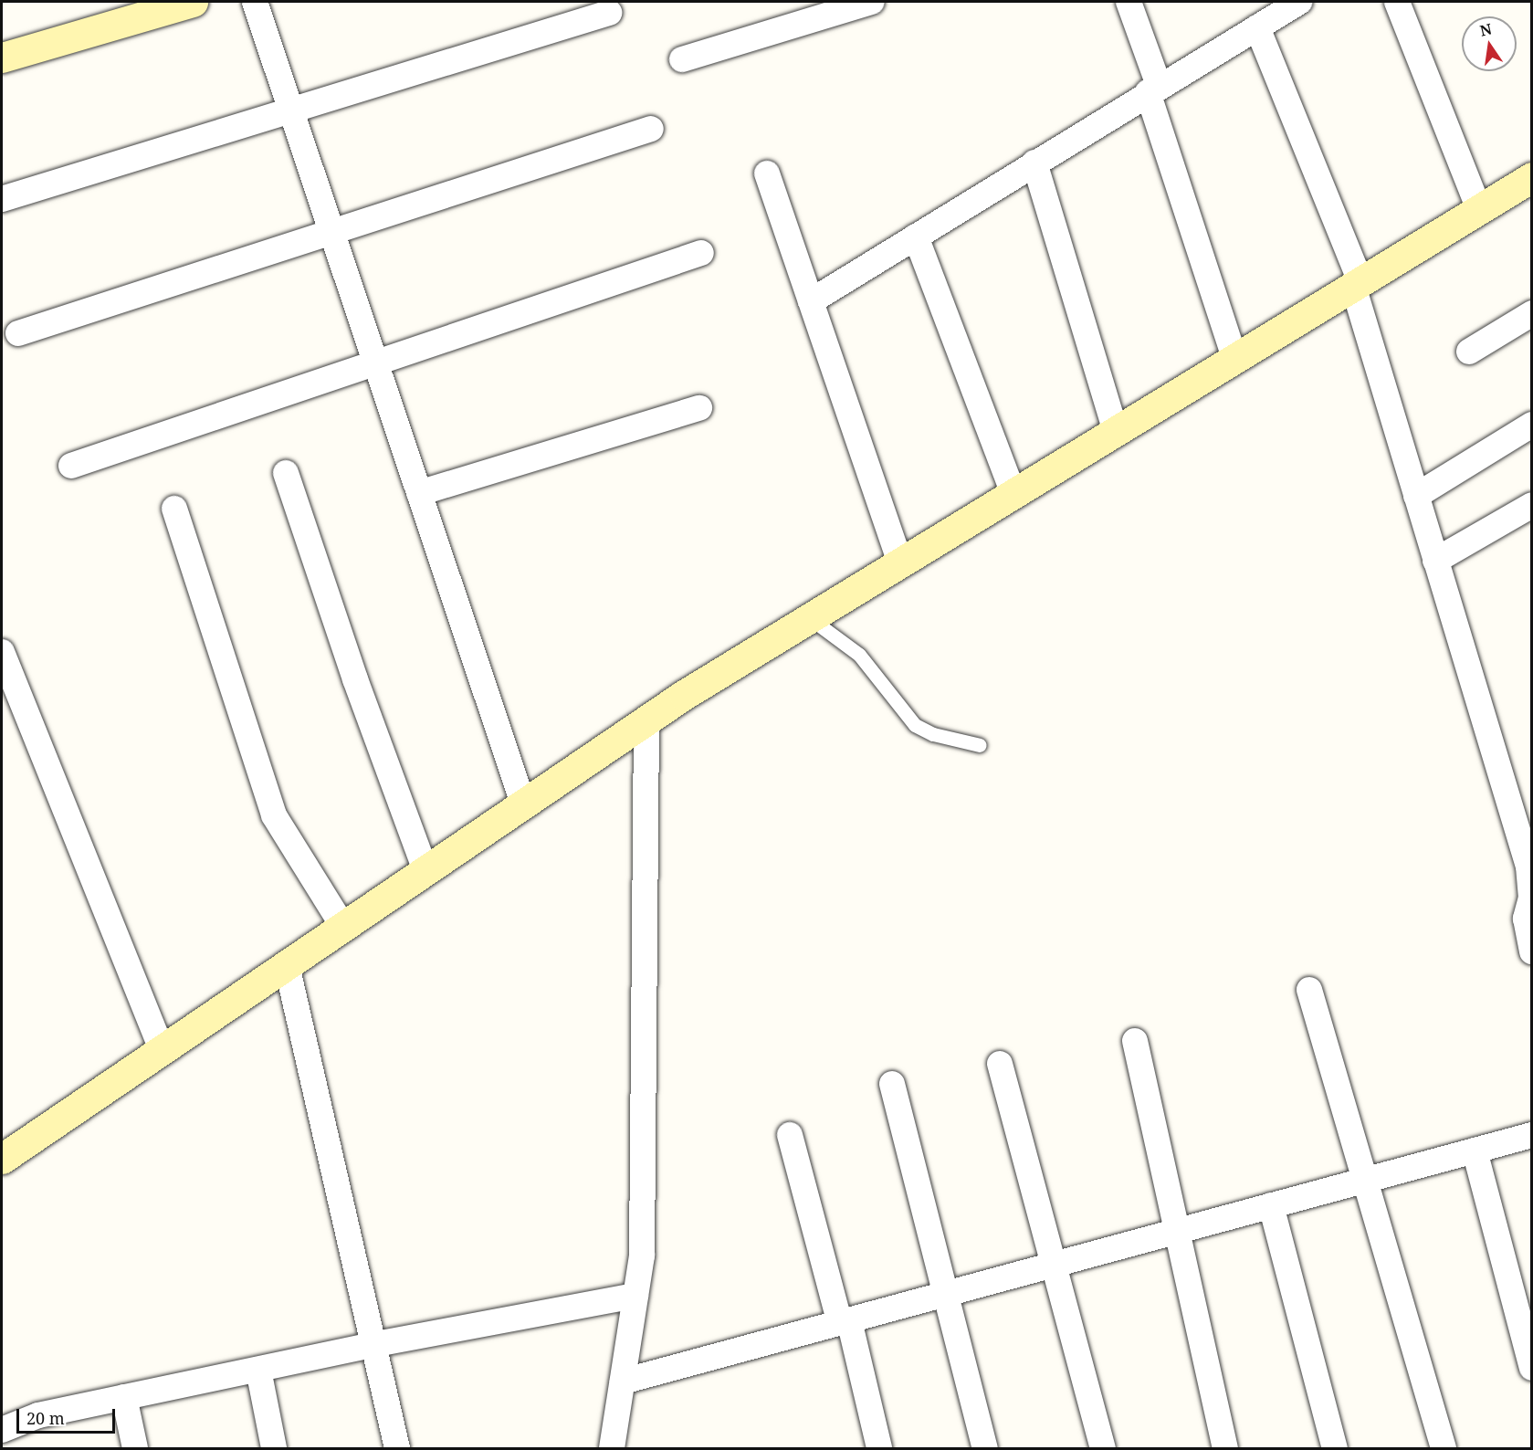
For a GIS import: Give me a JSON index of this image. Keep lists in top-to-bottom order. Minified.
{"scale_bar":"20 m","north":"top"}
